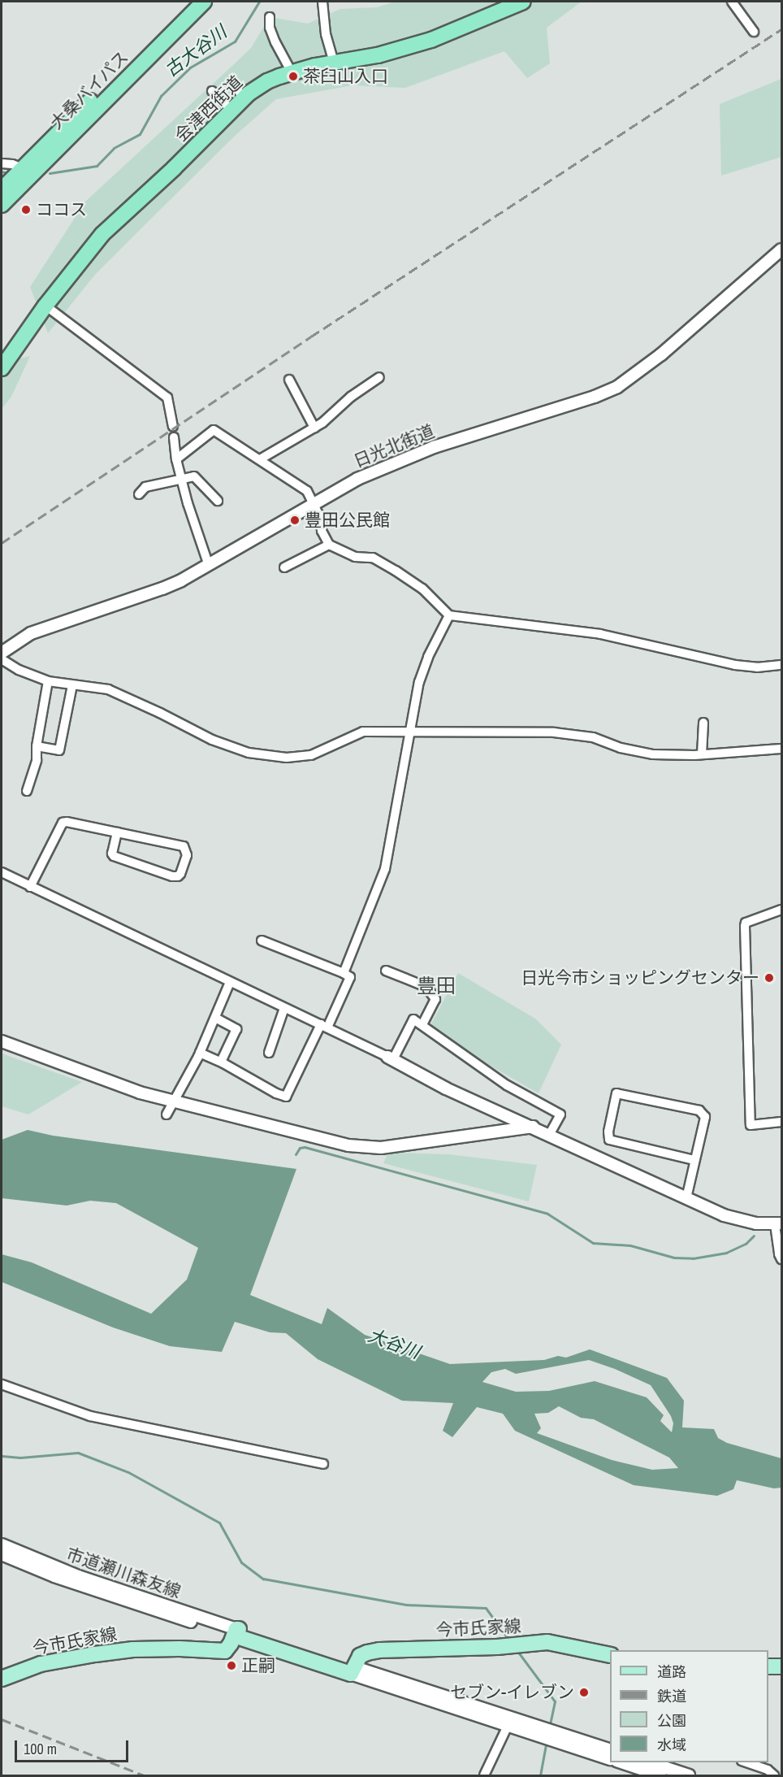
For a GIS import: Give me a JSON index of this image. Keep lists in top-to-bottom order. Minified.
{"streets":{"highway":["大桑バイパス","会津西街道"],"main road":["今市氏家線"],"street":["日光北街道","市道瀬川森友線"]},"crossings":[["市道瀬川森友線","今市氏家線"]],"districts":["豊田"],"water":["古大谷川","大谷川"],"places":["茶臼山入口","ココス","豊田公民館","日光今市ショッピングセンター","正嗣","セブン-イレブン"],"legend":["道路","鉄道","公園","水域"],"scale_bar":"100 m"}
